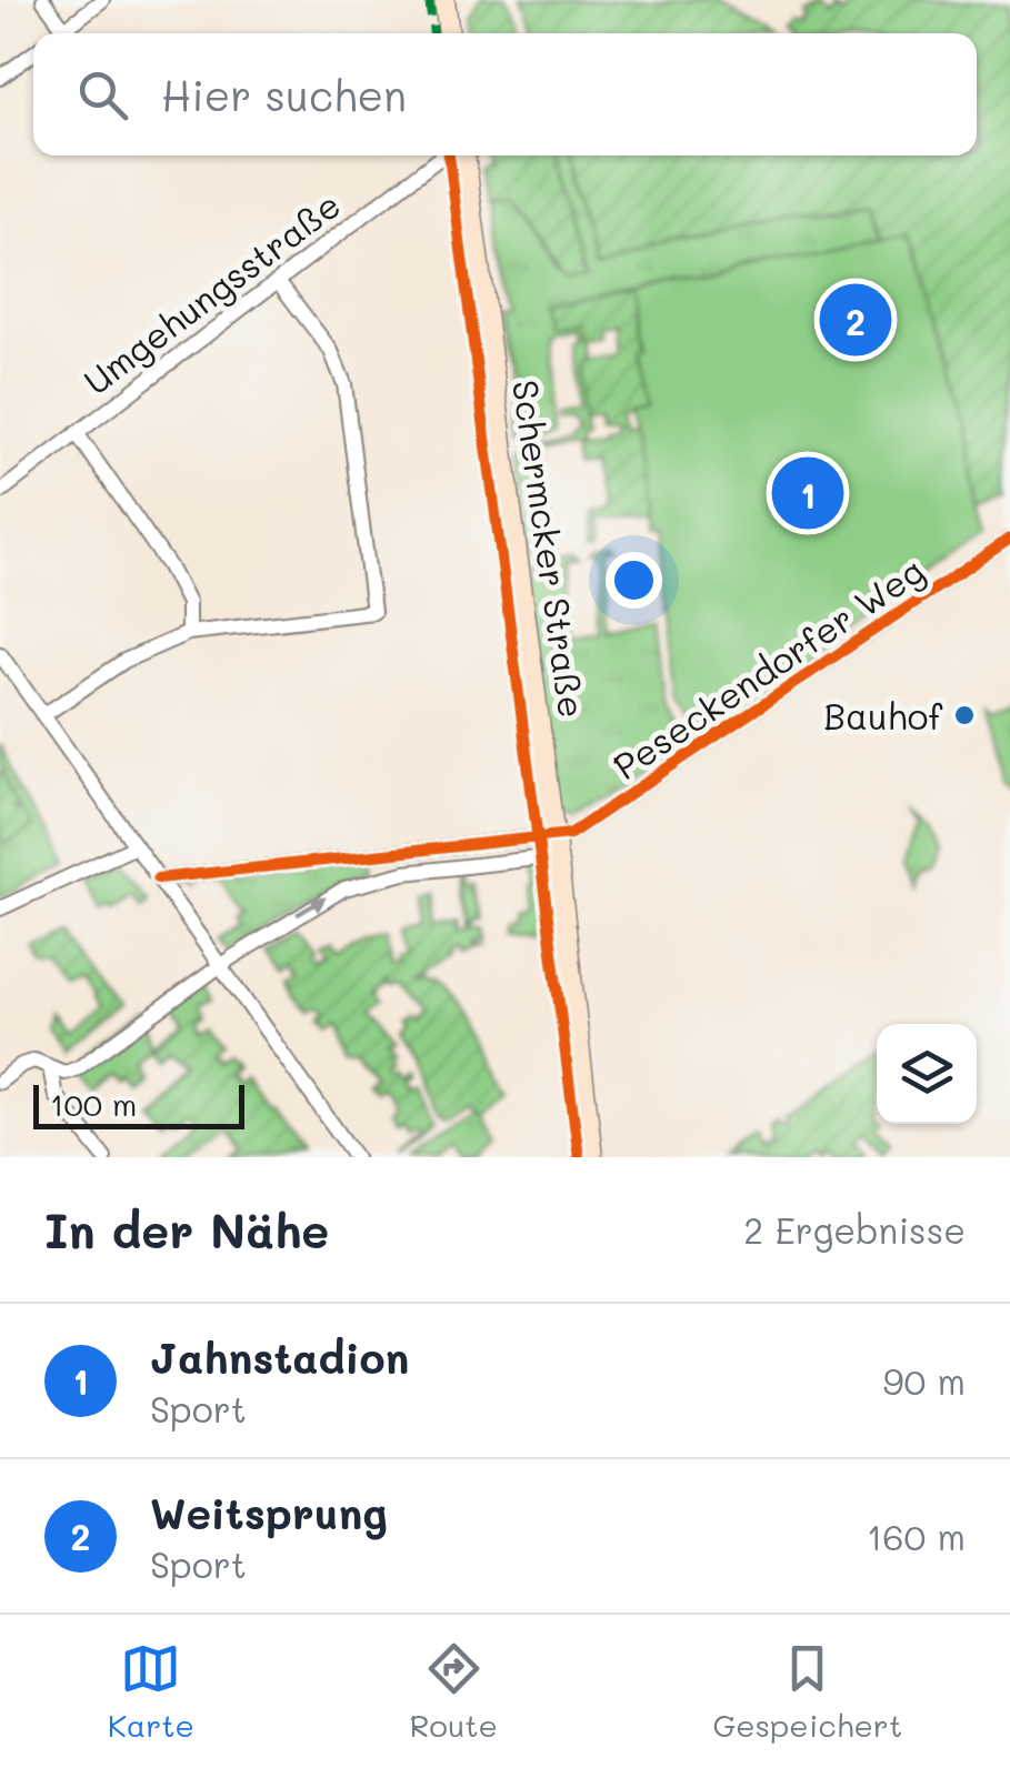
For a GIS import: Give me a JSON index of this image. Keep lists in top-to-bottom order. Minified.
{"streets":{"main road":["Schermcker Straße"],"street":["Umgehungsstraße","Peseckendorfer Weg"]},"crossings":[["Schermcker Straße","Peseckendorfer Weg"]],"places":["Bauhof"],"scale_bar":"100 m","page":{"search":"Hier suchen","pins":["2","1"],"scale":"100 m","heading":["In der Nähe","2 Ergebnisse"],"list":[{"mark":"1","name":"Jahnstadion","note":"Sport","value":"90 m"},{"mark":"2","name":"Weitsprung","note":"Sport","value":"160 m"}],"nav":["Karte","Route","Gespeichert"]}}
